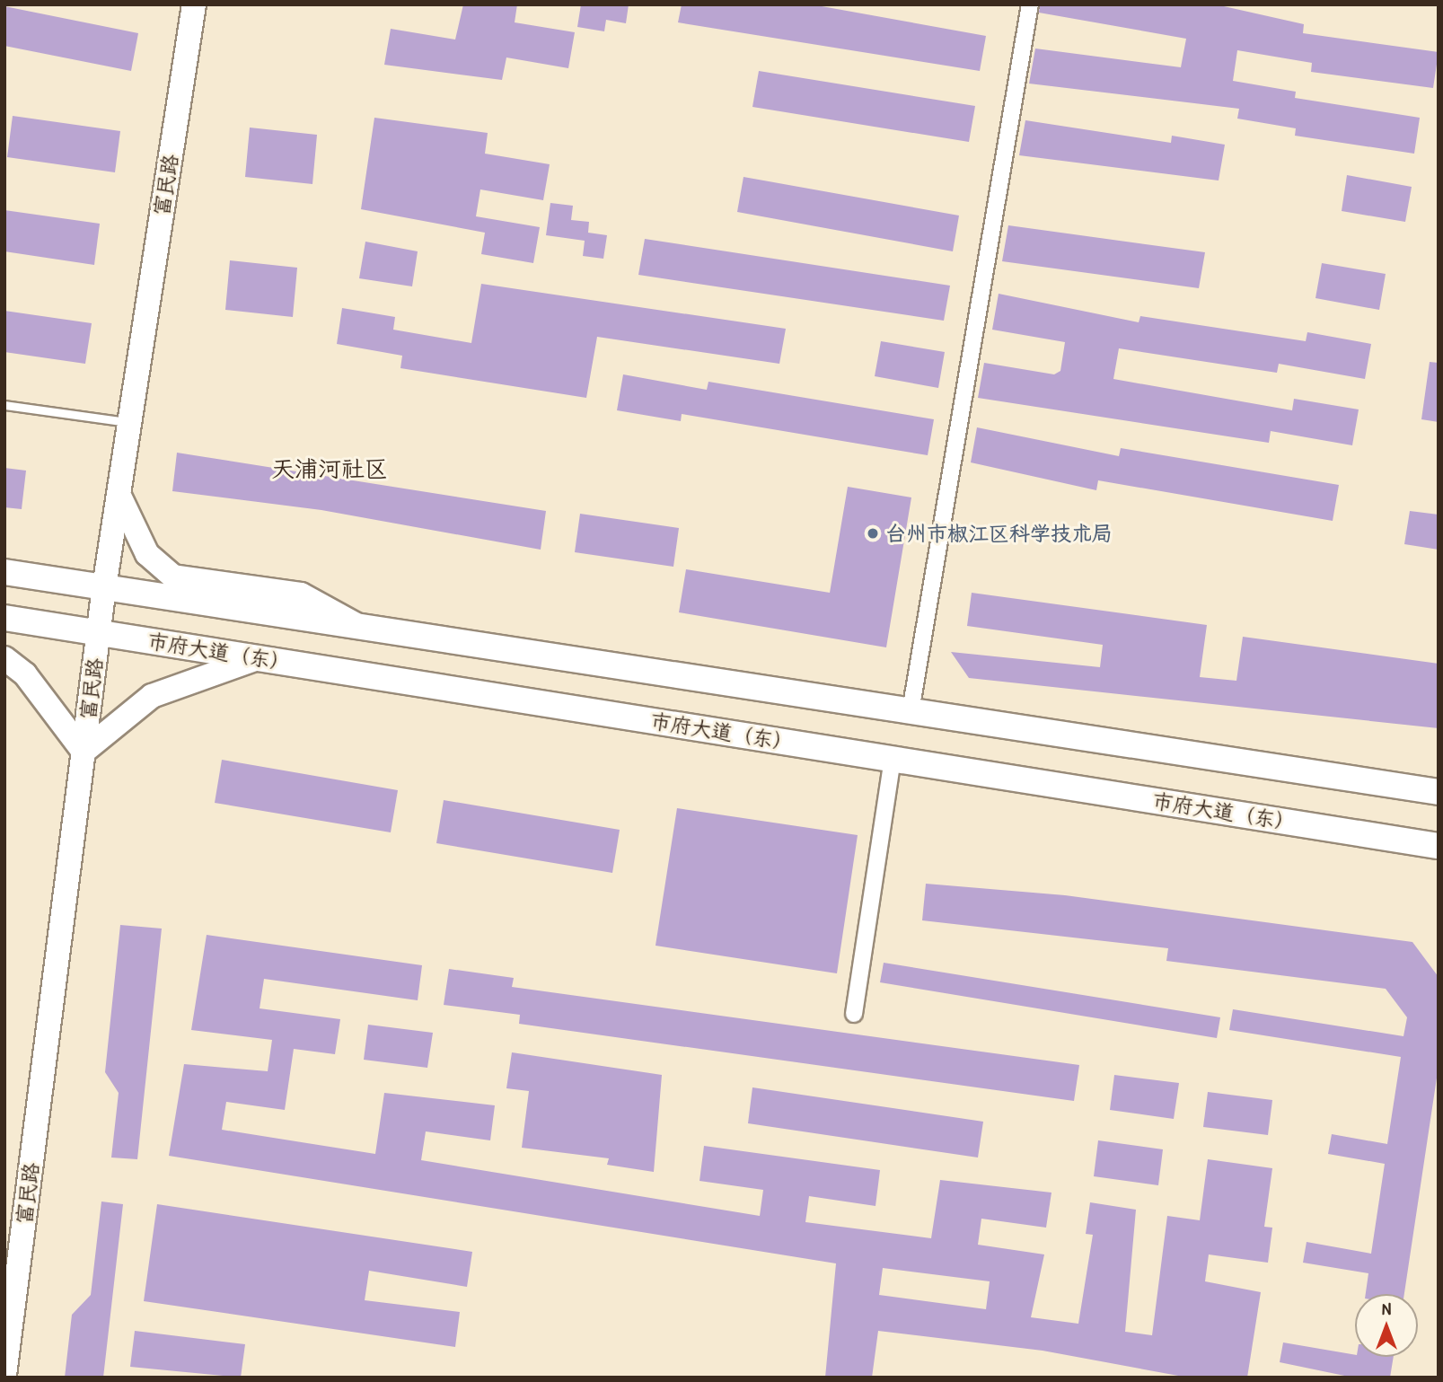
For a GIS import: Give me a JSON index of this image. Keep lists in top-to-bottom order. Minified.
{"streets":{"main road":["市府大道（东）"],"street":["富民路"]},"crossings":[["富民路","市府大道（东）"]],"districts":["天浦河社区"],"places":["台州市椒江区科学技术局"],"north":"top"}
